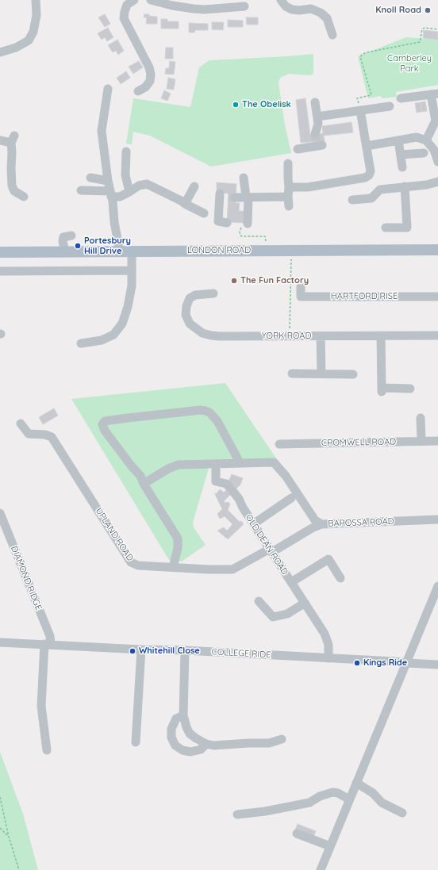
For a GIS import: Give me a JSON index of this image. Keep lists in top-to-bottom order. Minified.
{"streets":{"main road":["LONDON ROAD"],"street":["HARTFORD RISE","YORK ROAD","CROMWELL ROAD","BAROSSA ROAD","UPLAND ROAD","OLD DEAN ROAD","DIAMOND RIDGE","COLLEGE RIDE"]},"crossings":[["BAROSSA ROAD","UPLAND ROAD"],["BAROSSA ROAD","OLD DEAN ROAD"],["UPLAND ROAD","OLD DEAN ROAD"],["OLD DEAN ROAD","COLLEGE RIDE"],["DIAMOND RIDGE","COLLEGE RIDE"]],"parks":["Camberley Park"],"places":["Knoll Road","The Obelisk","Portesbury Hill Drive","The Fun Factory","Whitehill Close","Kings Ride"]}
